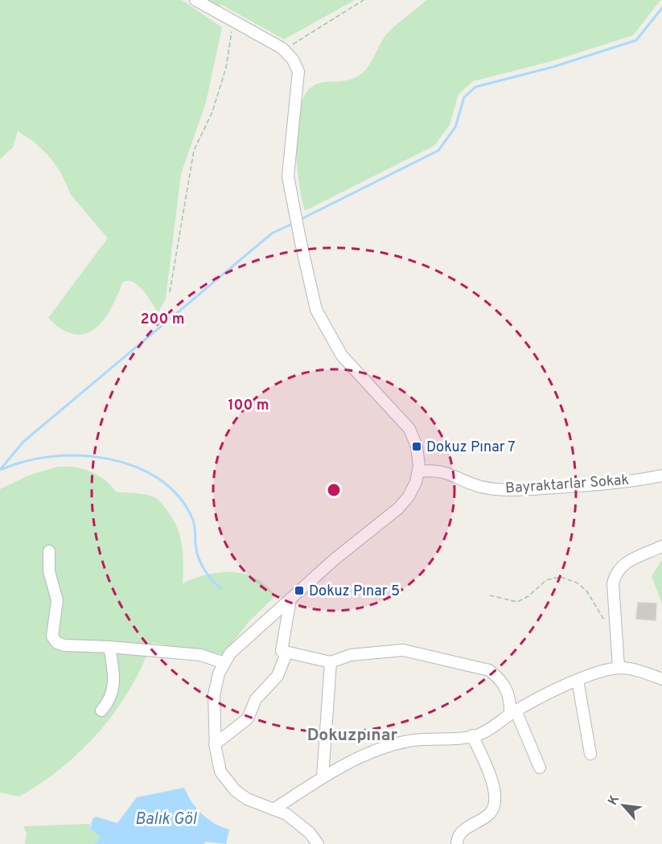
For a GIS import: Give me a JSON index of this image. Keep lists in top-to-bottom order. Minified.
{"streets":{"street":["Bayraktarlar Sokak"]},"districts":["Dokuzpınar"],"water":["Balık Göl"],"places":{"transit":["Dokuz Pınar 7","Dokuz Pınar 5"]},"north":"top left","rings":["200 m","100 m"]}
